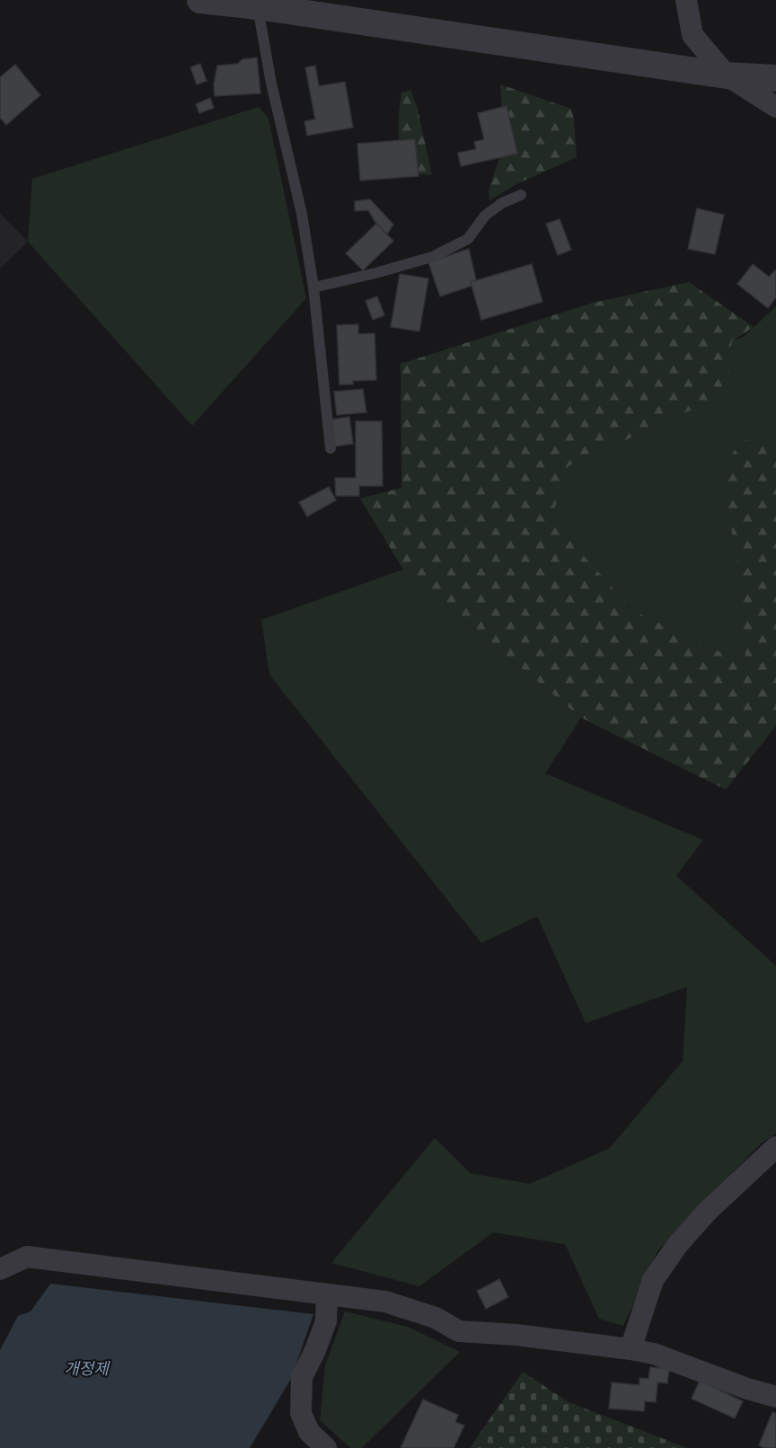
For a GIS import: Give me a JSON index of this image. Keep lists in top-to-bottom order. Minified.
{"water":["개정제"]}
